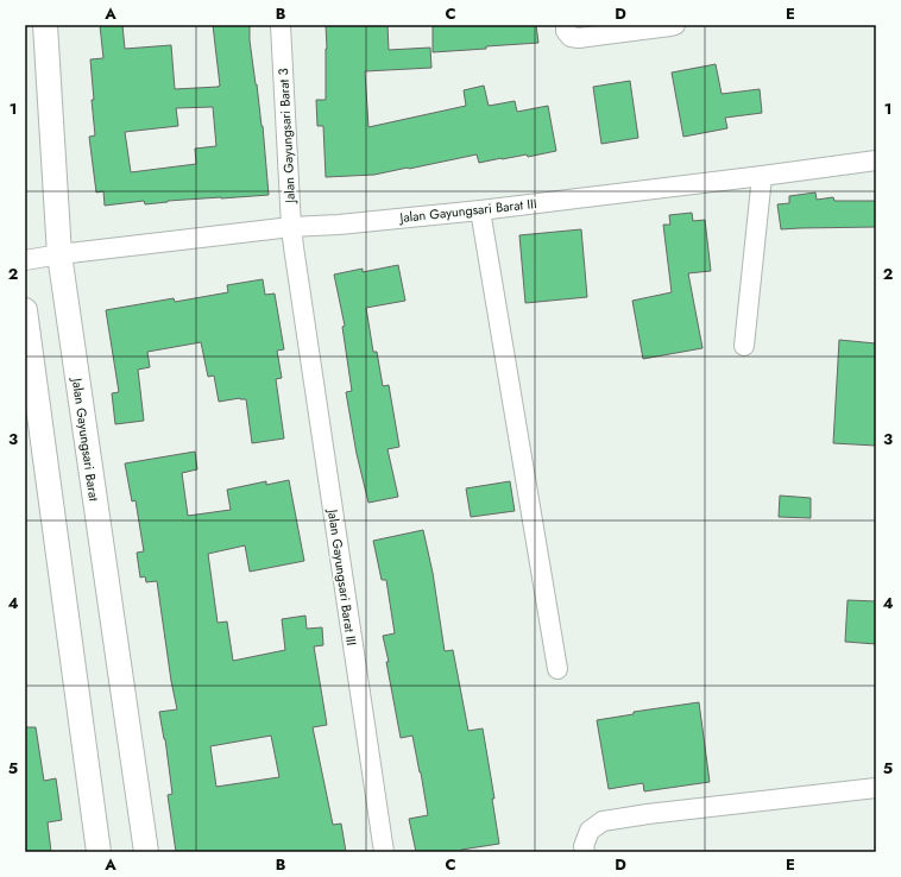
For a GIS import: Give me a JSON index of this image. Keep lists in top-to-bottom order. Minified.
{"streets":{"street":["Jalan Gayungsari Barat 3","Jalan Gayungsari Barat III","Jalan Gayungsari Barat"]},"crossings":[["Jalan Gayungsari Barat 3","Jalan Gayungsari Barat III"],["Jalan Gayungsari Barat III","Jalan Gayungsari Barat"]],"grid":{"columns":["A","B","C","D","E"],"rows":["1","2","3","4","5"]}}
